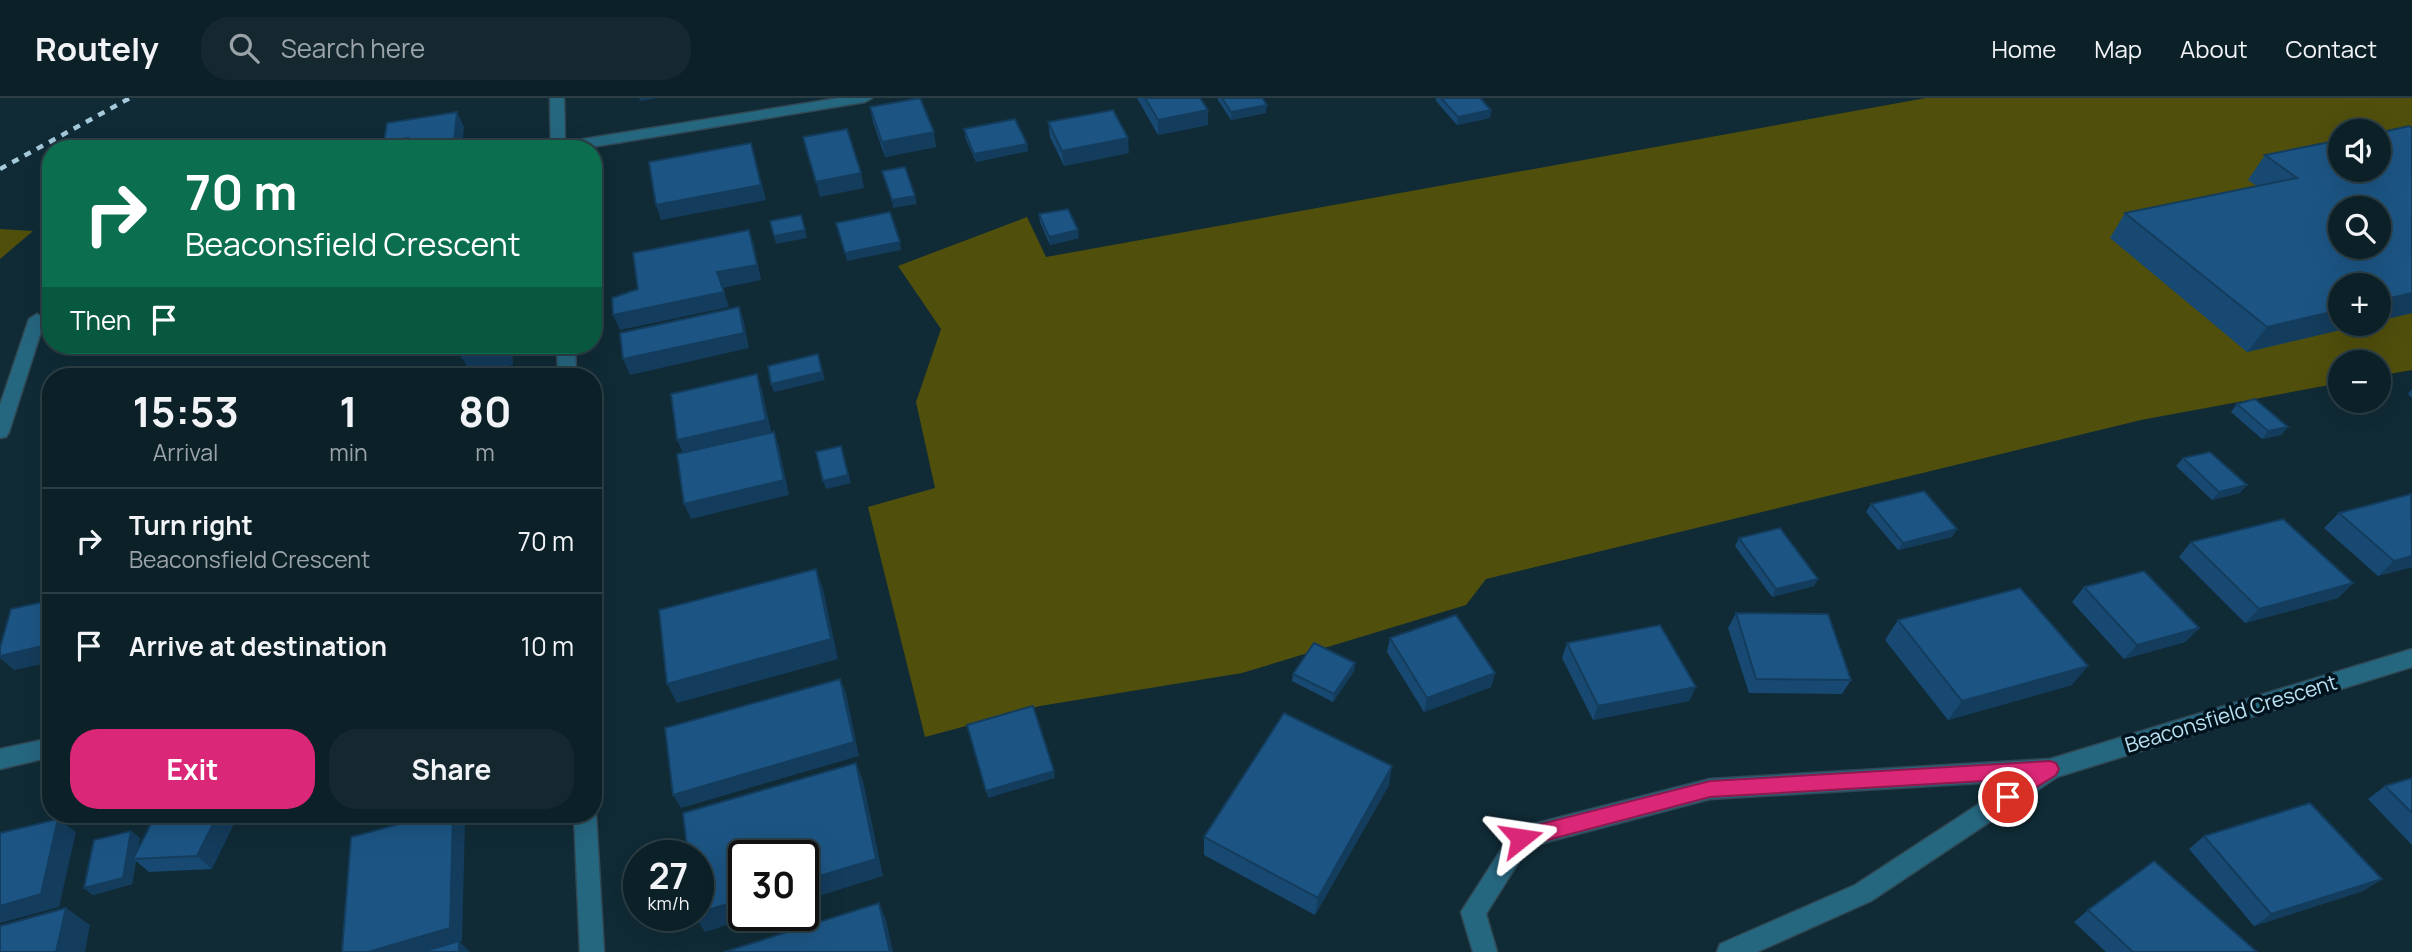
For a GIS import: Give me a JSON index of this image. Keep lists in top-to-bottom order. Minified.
{"streets":{"street":["Beaconsfield Crescent"]},"page":{"header":"Routely","search":"Search here","nav":["Home","Map","About","Contact"],"map_buttons":["+","−"],"turn":["70 m","Beaconsfield Crescent"],"then":"Then","eta":["15:53","Arrival","1","min","80","m"],"list":[{"name":"Turn right","note":"Beaconsfield Crescent","value":"70 m"},{"name":"Arrive at destination","value":"10 m"}],"buttons":["Exit","Share"],"speed":"27 km/h","limit":"30"}}
